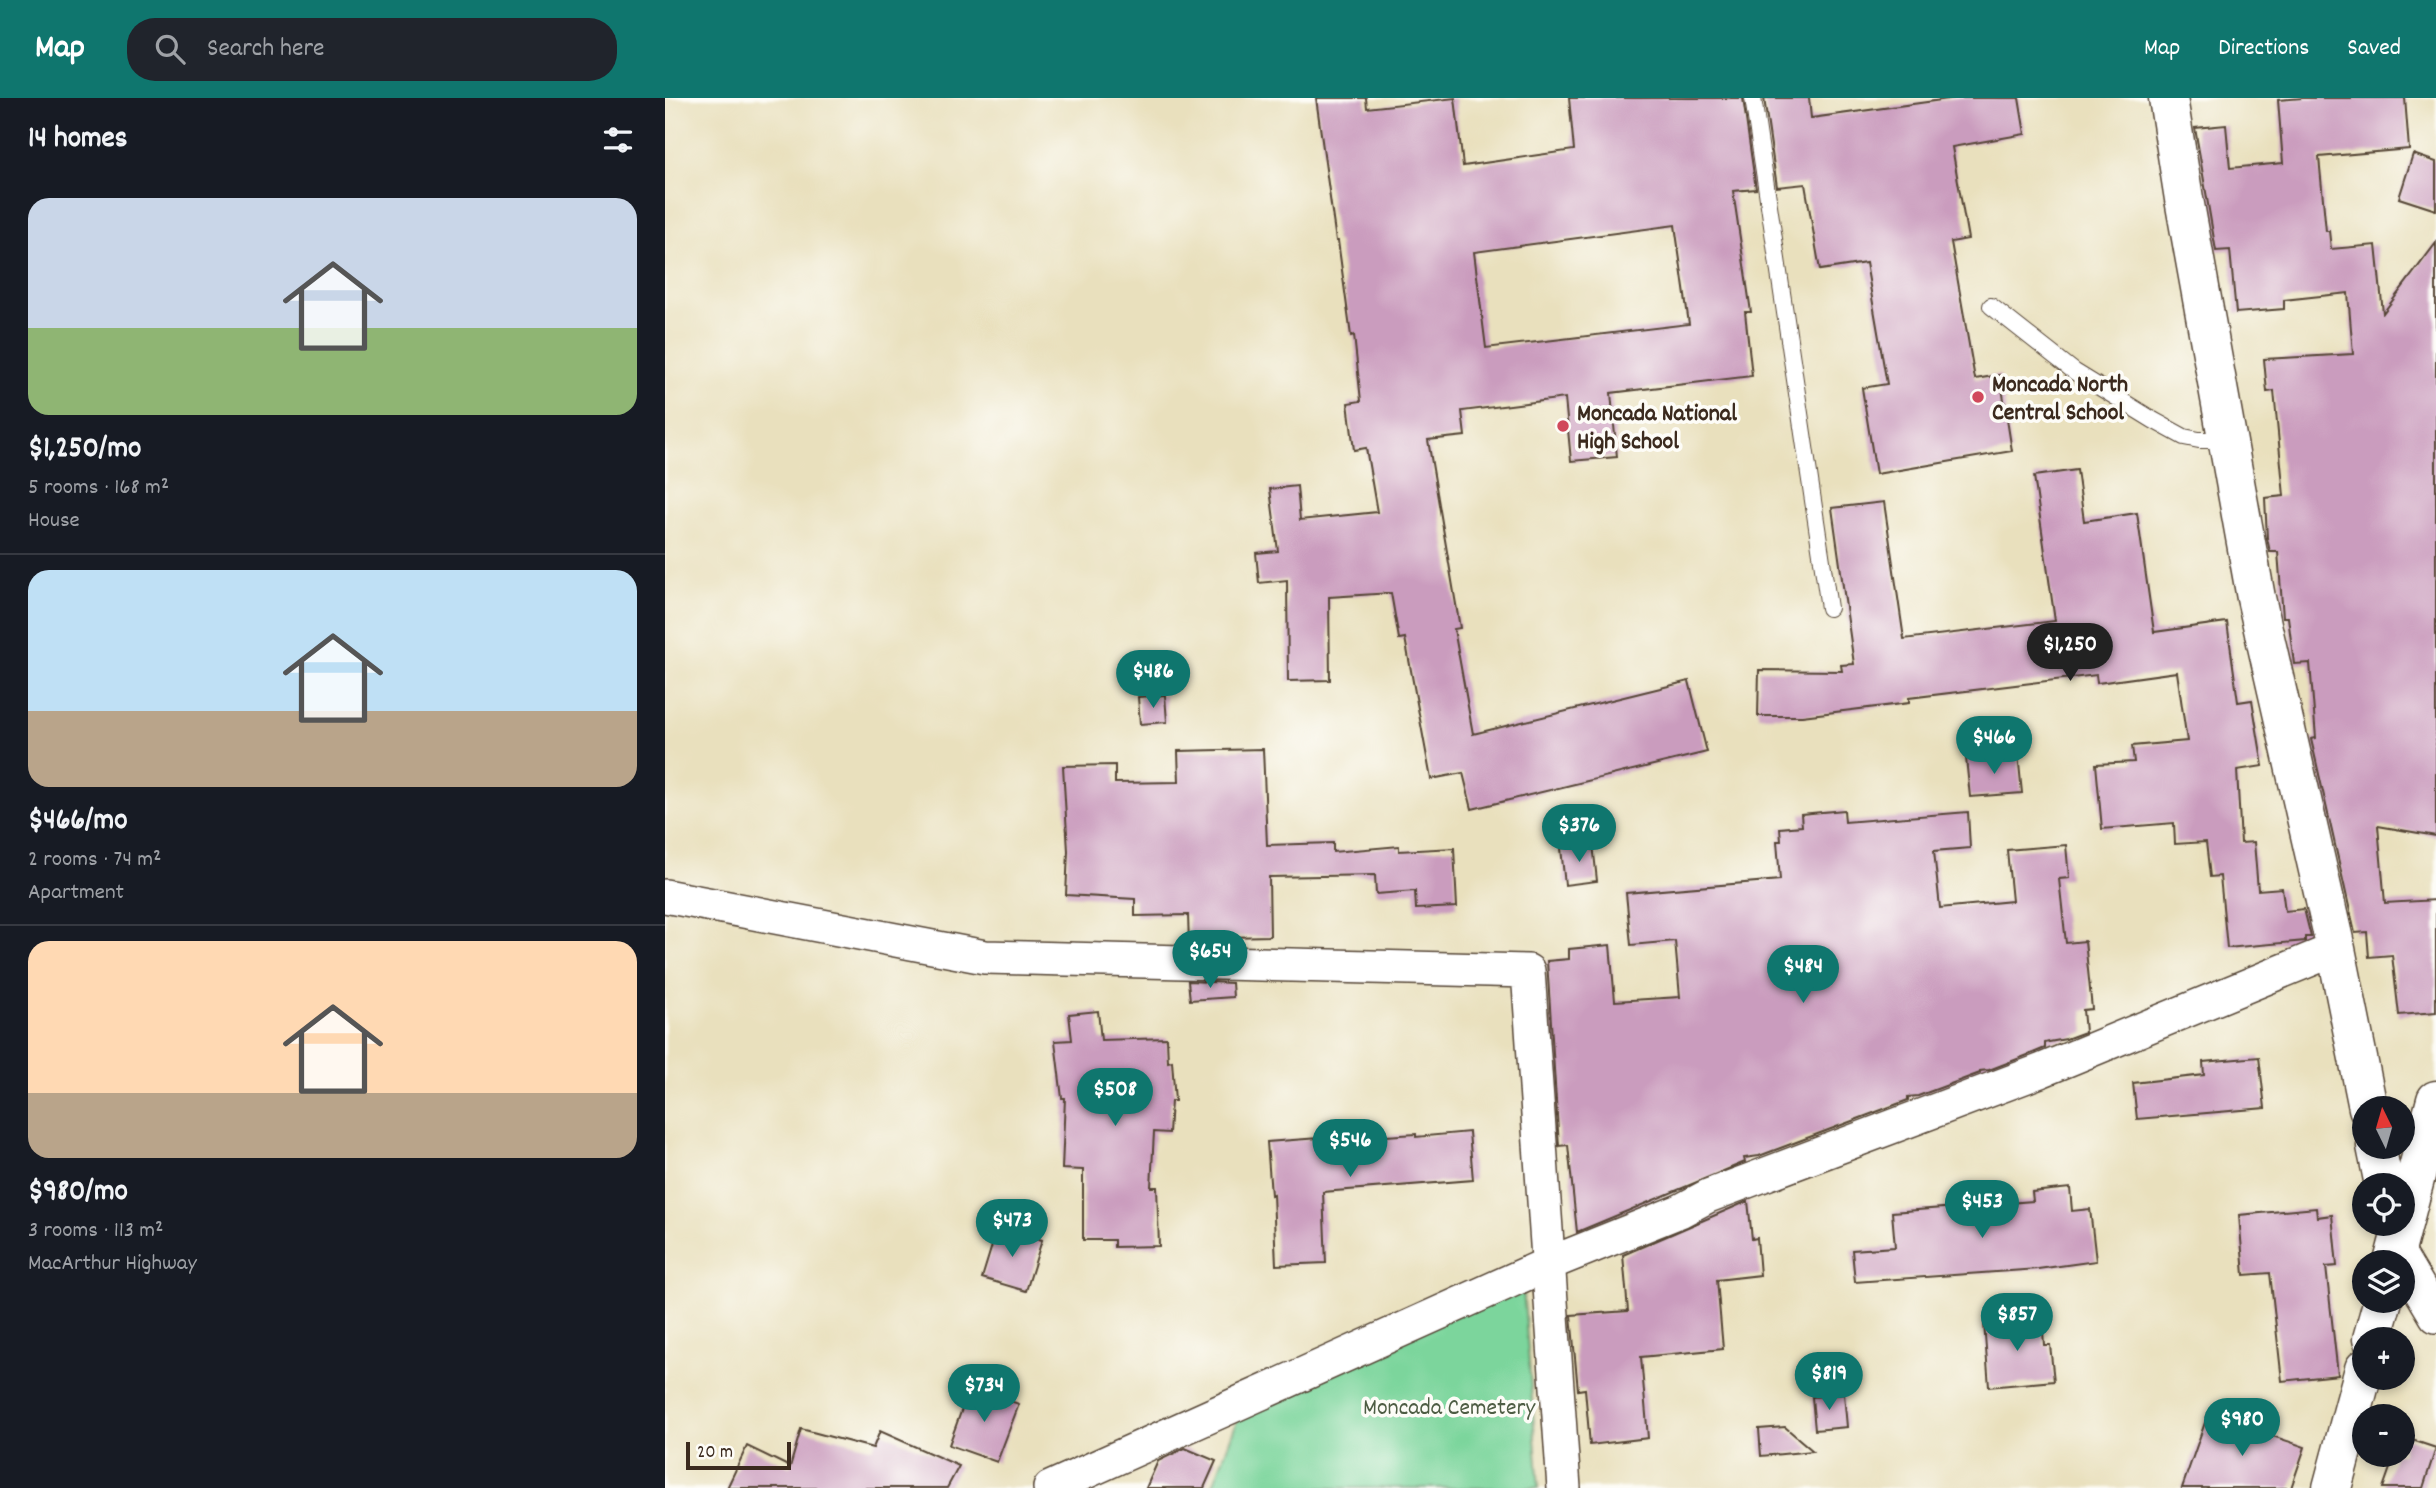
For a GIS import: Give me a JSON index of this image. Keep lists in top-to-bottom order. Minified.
{"parks":["Moncada Cemetery"],"places":["Moncada North Central School","Moncada National High School"],"scale_bar":"20 m","north":"top","page":{"header":"Map","search":"Search here","nav":["Map","Directions","Saved"],"heading":"14 homes","list":[{"name":"$1,250/mo","note":"5 rooms · 168 m² · House"},{"name":"$466/mo","note":"2 rooms · 74 m² · Apartment"},{"name":"$980/mo","note":"3 rooms · 113 m² · MacArthur Highway"}],"price":["$1,250","$486","$466","$376","$654","$484","$508","$546","$453","$473","$857","$819","$734","$980"],"map_buttons":["+","−"],"scale":"20 m"}}
